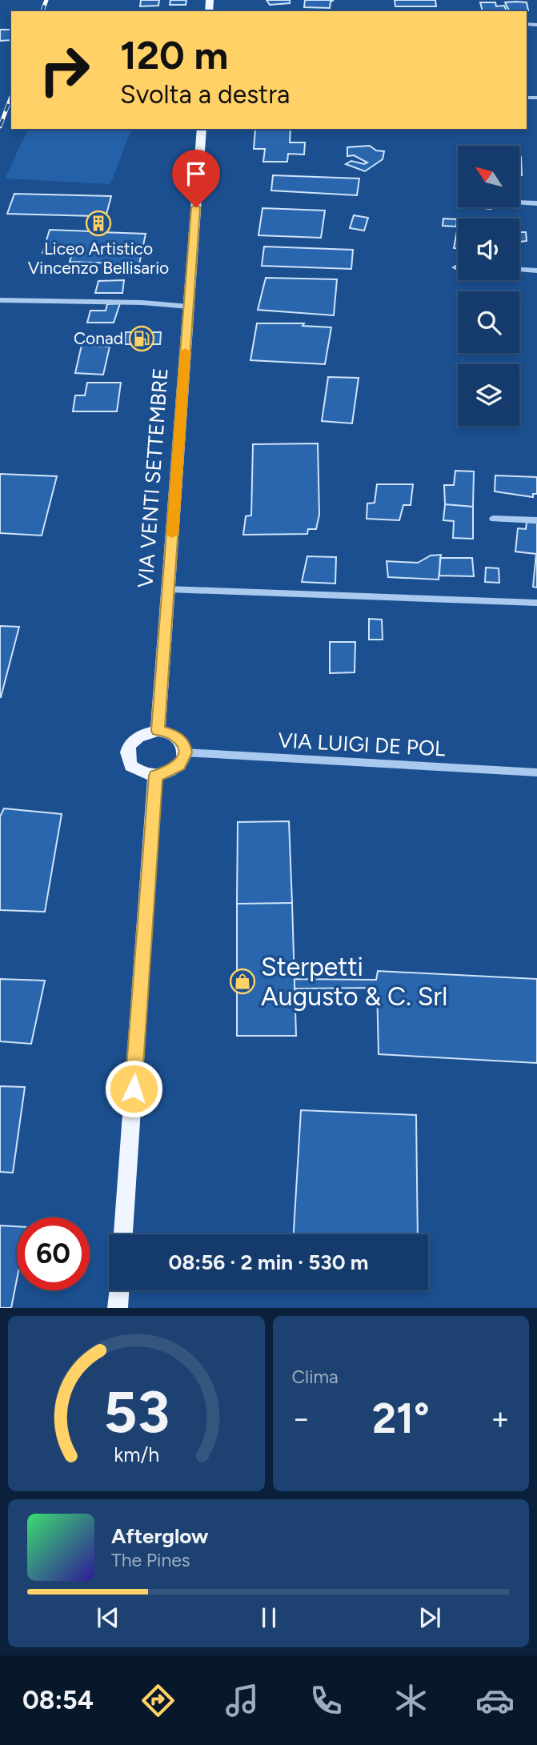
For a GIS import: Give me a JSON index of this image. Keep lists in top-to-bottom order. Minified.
{"streets":{"main road":["VIA VENTI SETTEMBRE"],"street":["VIA LUIGI DE POL"]},"crossings":[["VIA VENTI SETTEMBRE","VIA LUIGI DE POL"]],"places":{"building":["Liceo Artistico Vincenzo Bellisario"],"fuel station":["Conad"],"shop":["Sterpetti Augusto & C. Srl"]},"north":"top left","page":{"turn":["120 m","Svolta a destra"],"limit":"60","trip":"08:56 · 2 min · 530 m","tile":"Clima","heat":["−","21°","+"],"song":["Afterglow","The Pines"],"tabs":"08:54","gauge":["53","km/h"]}}
